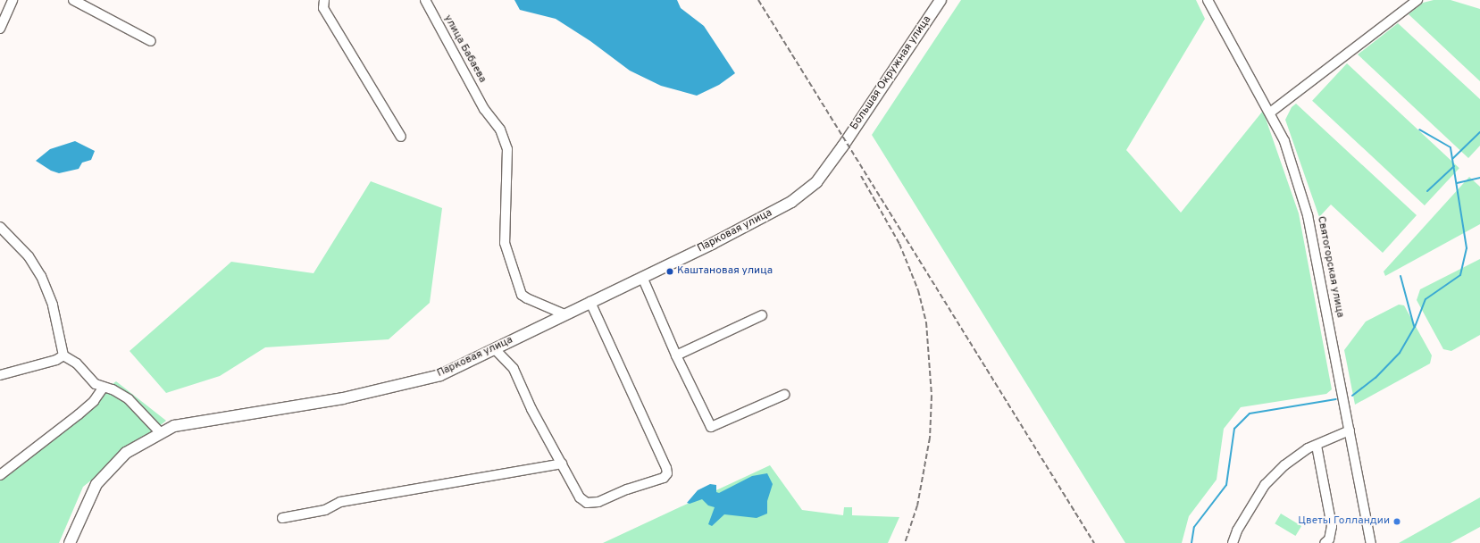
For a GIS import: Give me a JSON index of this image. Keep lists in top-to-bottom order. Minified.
{"streets":{"main road":["Большая Окружная улица","Парковая улица"],"street":["улица Бабаева","Святогорская улица"]},"crossings":[["улица Бабаева","Парковая улица"],["Большая Окружная улица","Парковая улица"]],"places":["Каштановая улица","Цветы Голландии"]}
